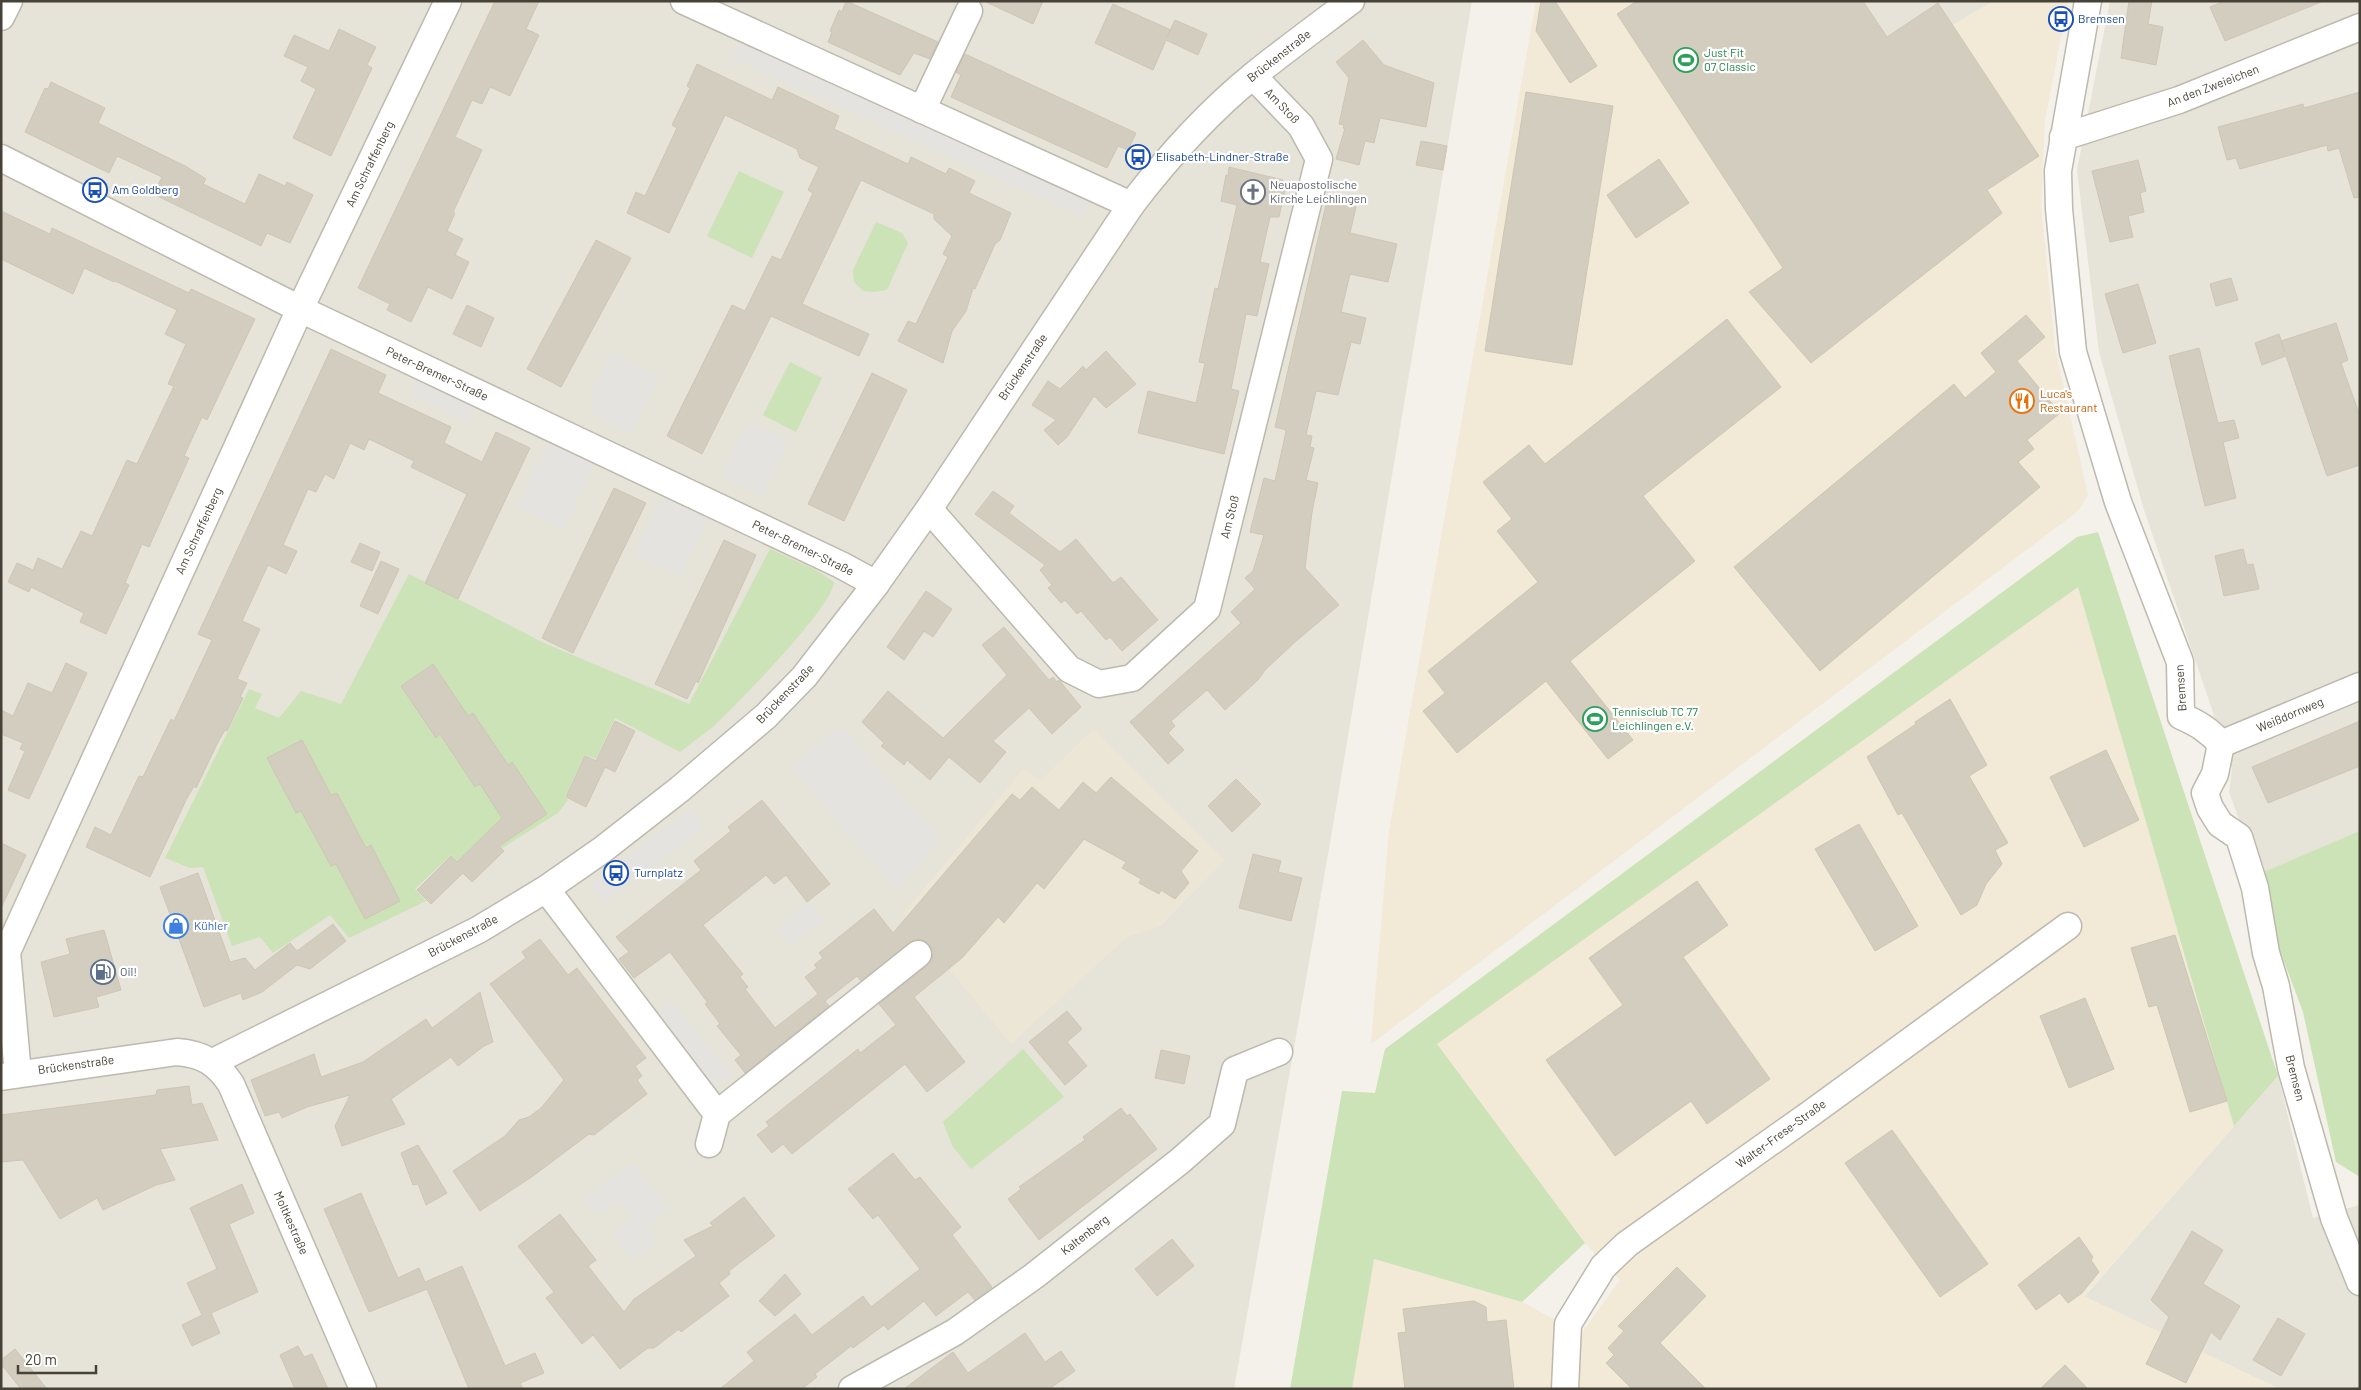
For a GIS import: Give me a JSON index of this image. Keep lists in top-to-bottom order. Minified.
{"streets":{"street":["Brückenstraße","An den Zweieichen","Am Stoß","Am Schraffenberg","Peter-Bremer-Straße","Bremsen","Weißdornweg","Walter-Frese-Straße","Moltkestraße","Kaltenberg"]},"crossings":[["Brückenstraße","Am Stoß"],["Brückenstraße","Am Schraffenberg"],["Brückenstraße","Peter-Bremer-Straße"],["Brückenstraße","Moltkestraße"],["An den Zweieichen","Bremsen"],["Am Schraffenberg","Peter-Bremer-Straße"],["Bremsen","Weißdornweg"]],"places":{"bus stop":["Bremsen","Elisabeth-Lindner-Straße","Am Goldberg","Turnplatz"],"sports":["Just Fit 07 Classic","Tennisclub TC 77 Leichlingen e.V."],"church":["Neuapostolische Kirche Leichlingen"],"restaurant":["Luca's Restaurant"],"shop":["Kühler"],"fuel station":["Oil!"]},"scale_bar":"20 m"}
